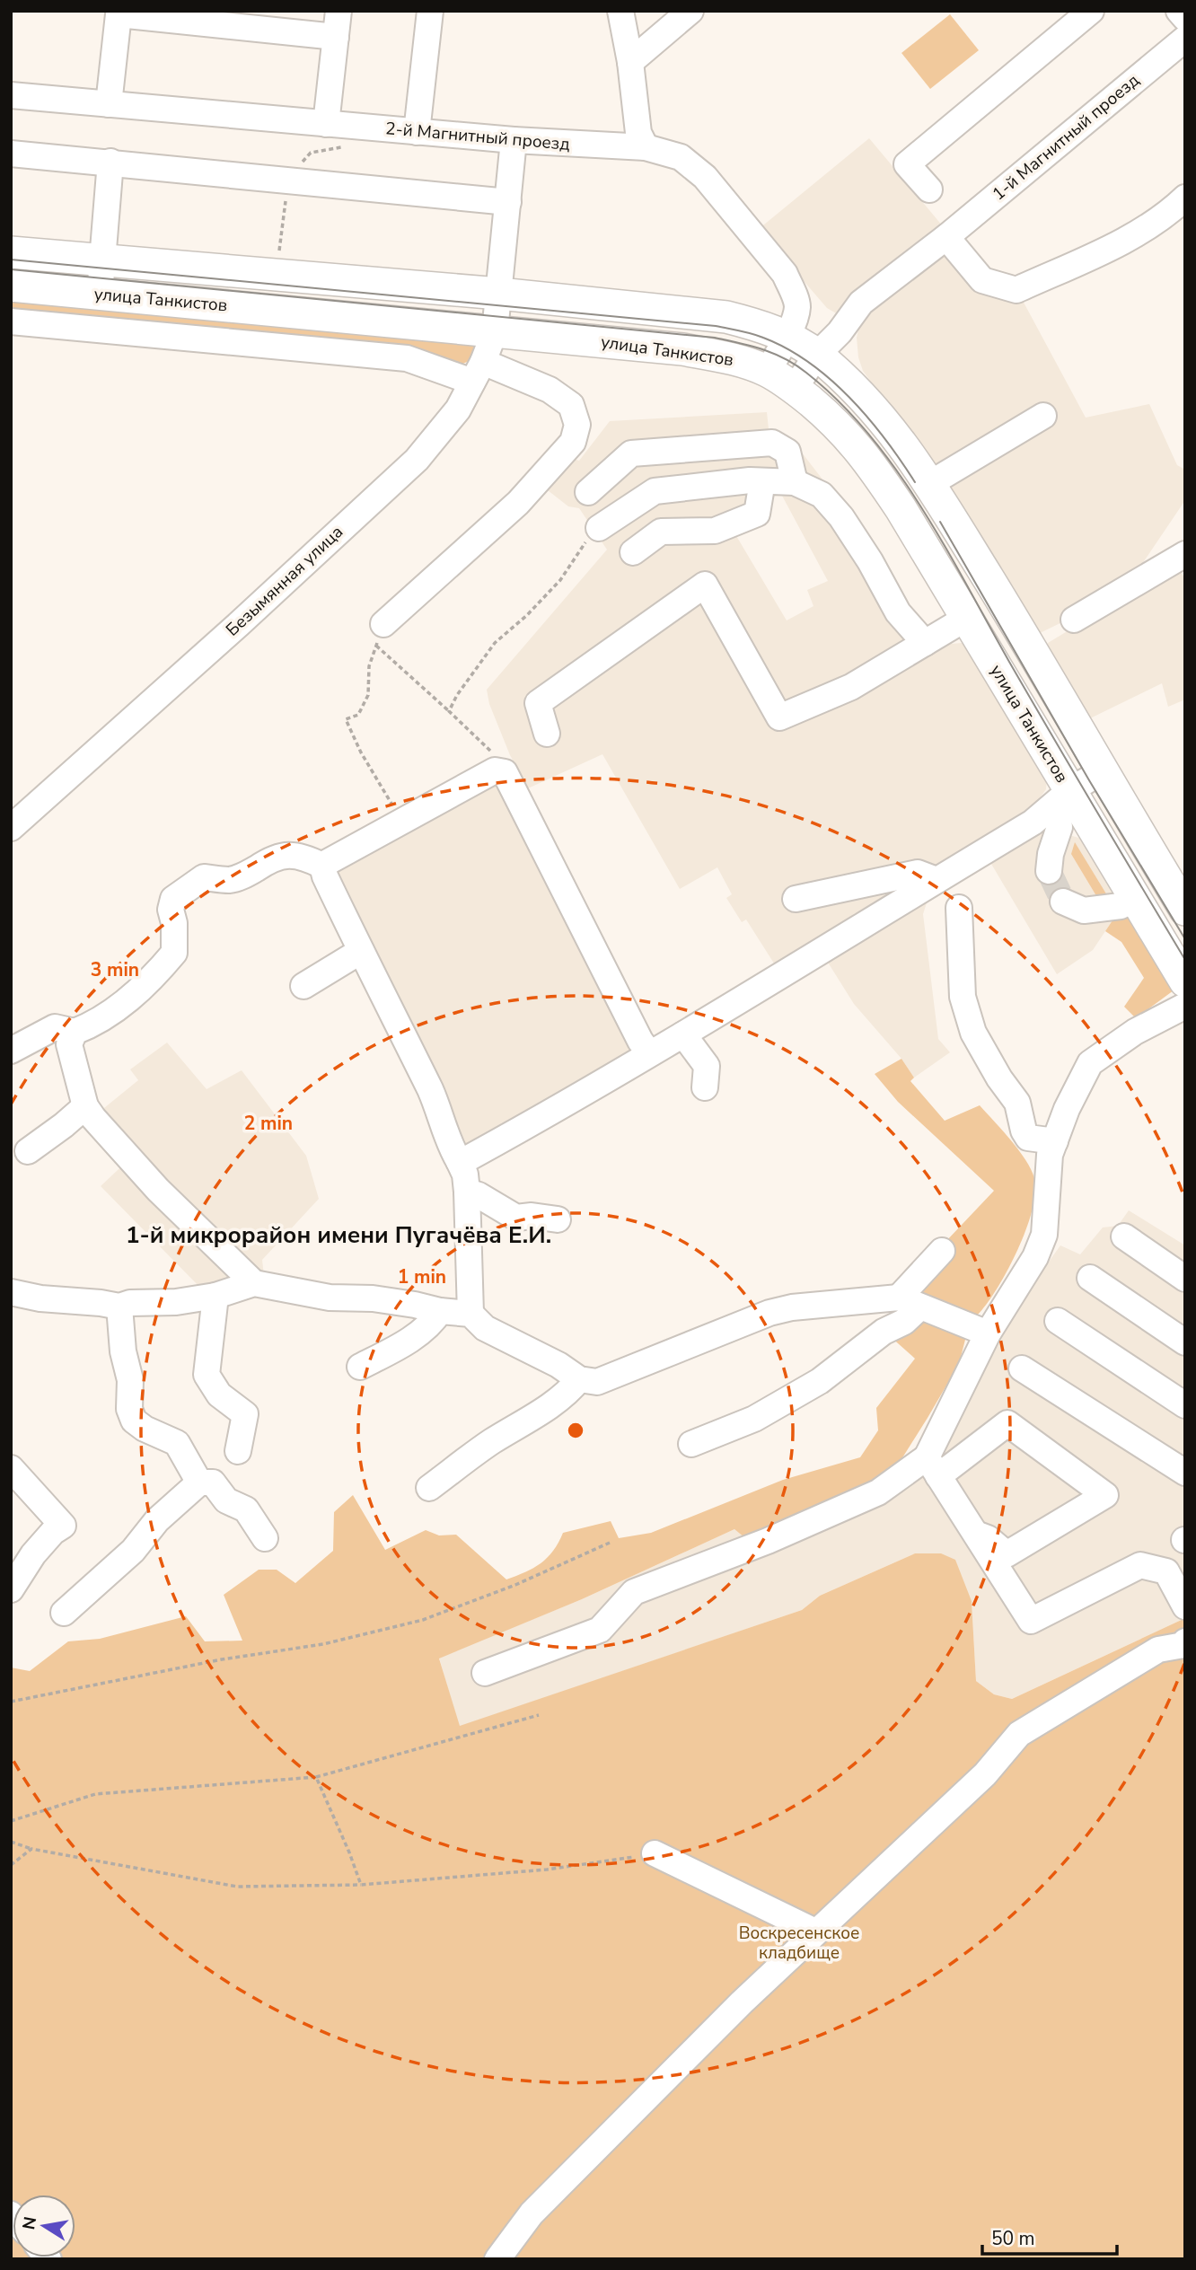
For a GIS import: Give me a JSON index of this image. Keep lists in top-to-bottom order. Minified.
{"streets":{"main road":["улица Танкистов"],"street":["2-й Магнитный проезд","1-й Магнитный проезд","Безымянная улица"]},"crossings":[["2-й Магнитный проезд","улица Танкистов"],["2-й Магнитный проезд","Безымянная улица"],["1-й Магнитный проезд","улица Танкистов"],["улица Танкистов","Безымянная улица"]],"districts":["1-й микрорайон имени Пугачёва Е.И."],"parks":["Воскресенское кладбище"],"scale_bar":"50 m","north":"left","rings":["3 min","2 min","1 min"]}
